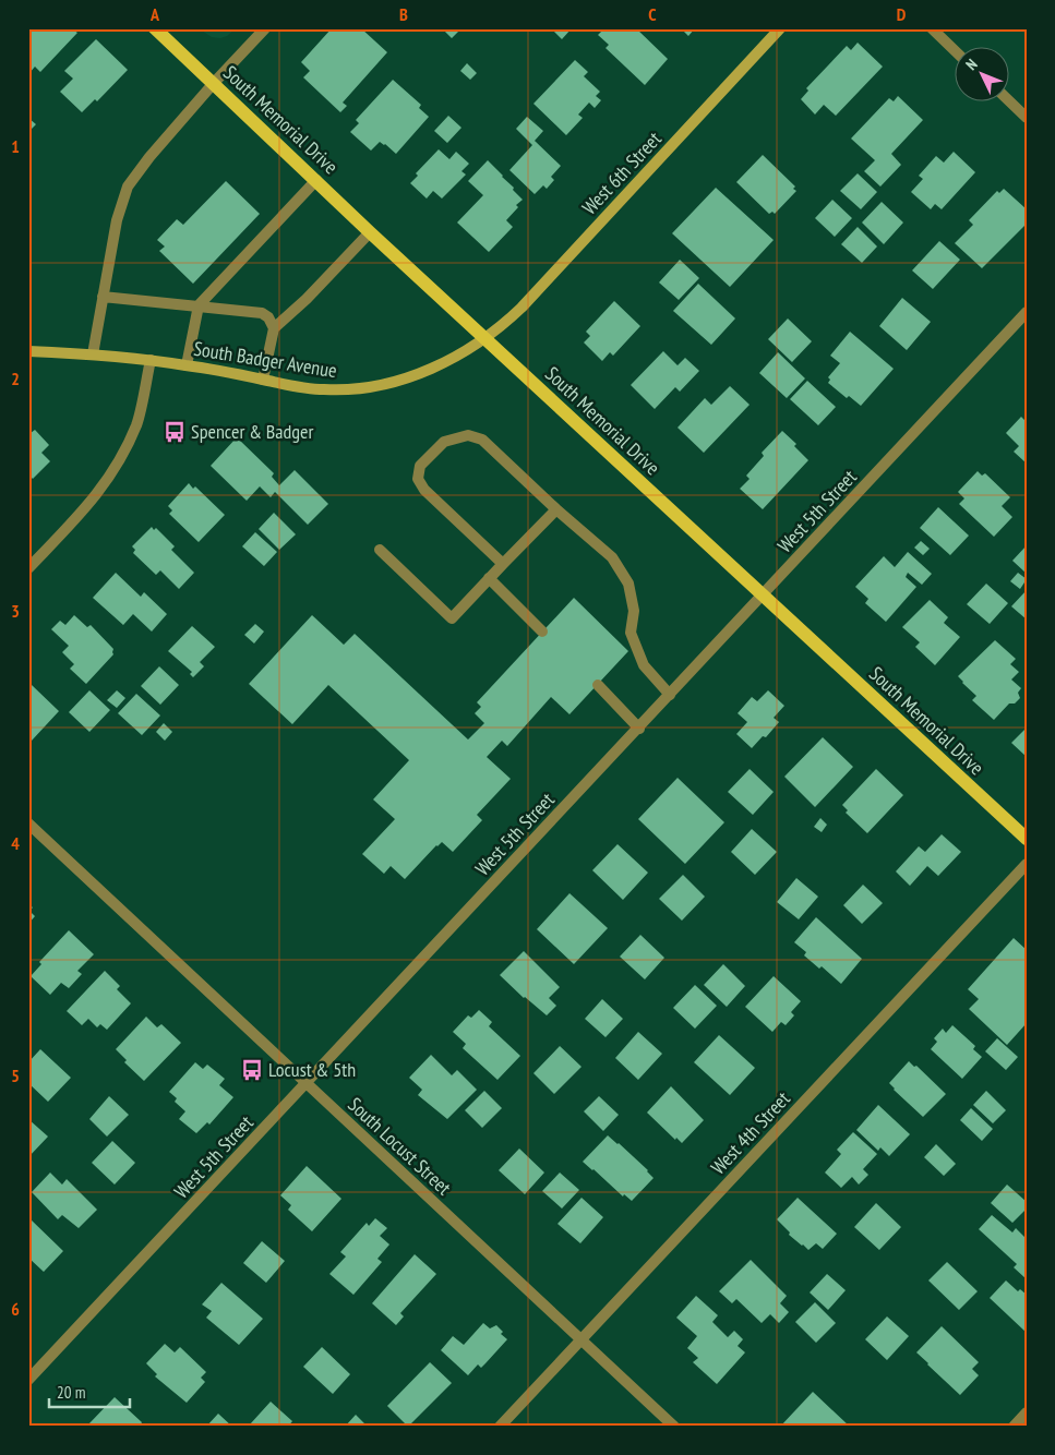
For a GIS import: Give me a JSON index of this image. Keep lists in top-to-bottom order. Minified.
{"streets":{"main road":["South Memorial Drive","West 6th Street","South Badger Avenue"],"street":["West 5th Street","West 4th Street","South Locust Street"]},"crossings":[["South Memorial Drive","West 6th Street"],["South Memorial Drive","South Badger Avenue"],["South Memorial Drive","West 5th Street"],["West 6th Street","South Badger Avenue"],["West 5th Street","South Locust Street"],["West 4th Street","South Locust Street"]],"places":{"bus stop":["Spencer & Badger","Locust & 5th"]},"scale_bar":"20 m","north":"top left","grid":{"columns":["A","B","C","D"],"rows":["1","2","3","4","5","6"]}}
